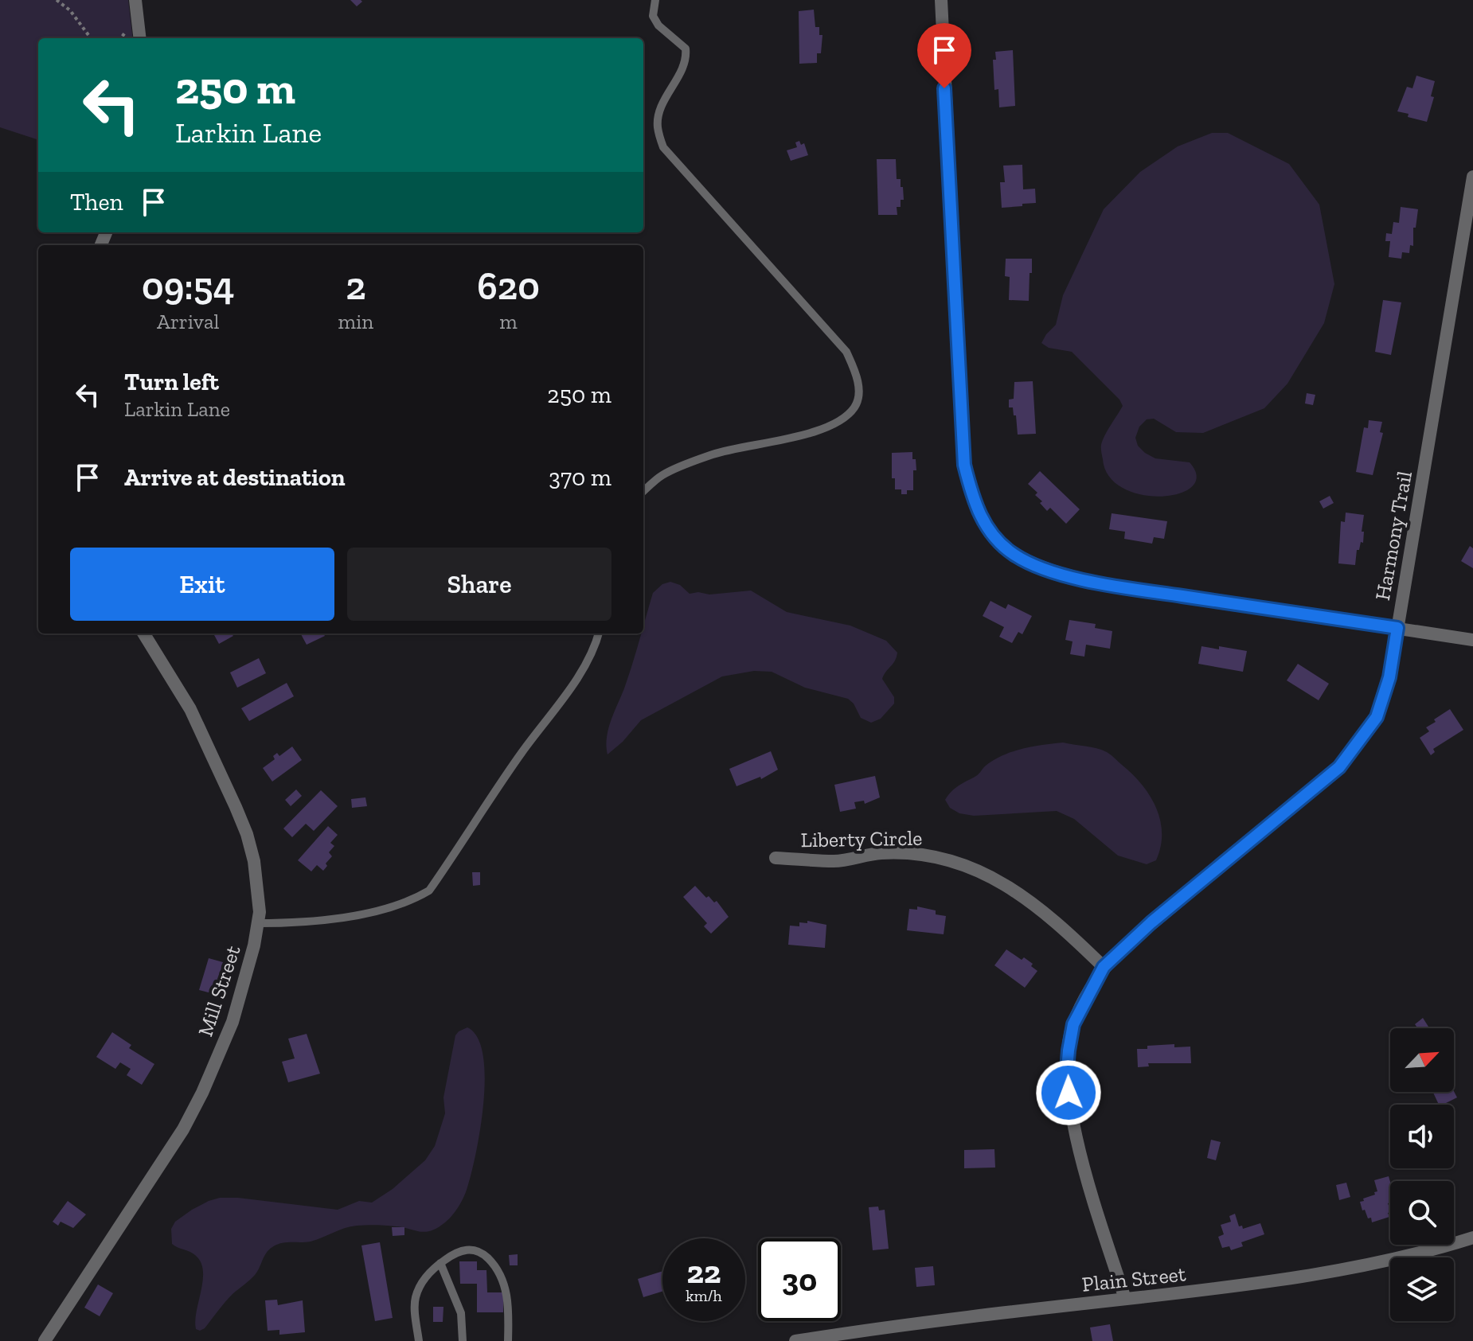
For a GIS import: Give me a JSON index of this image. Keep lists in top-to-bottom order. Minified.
{"streets":{"street":["Harmony Trail","Liberty Circle","Mill Street","Plain Street"]},"crossings":[["Harmony Trail","Liberty Circle"],["Harmony Trail","Plain Street"]],"north":"top right","page":{"turn":["250 m","Larkin Lane"],"then":"Then","eta":["09:54","Arrival","2","min","620","m"],"list":[{"name":"Turn left","note":"Larkin Lane","value":"250 m"},{"name":"Arrive at destination","value":"370 m"}],"buttons":["Exit","Share"],"speed":"22 km/h","limit":"30"}}
